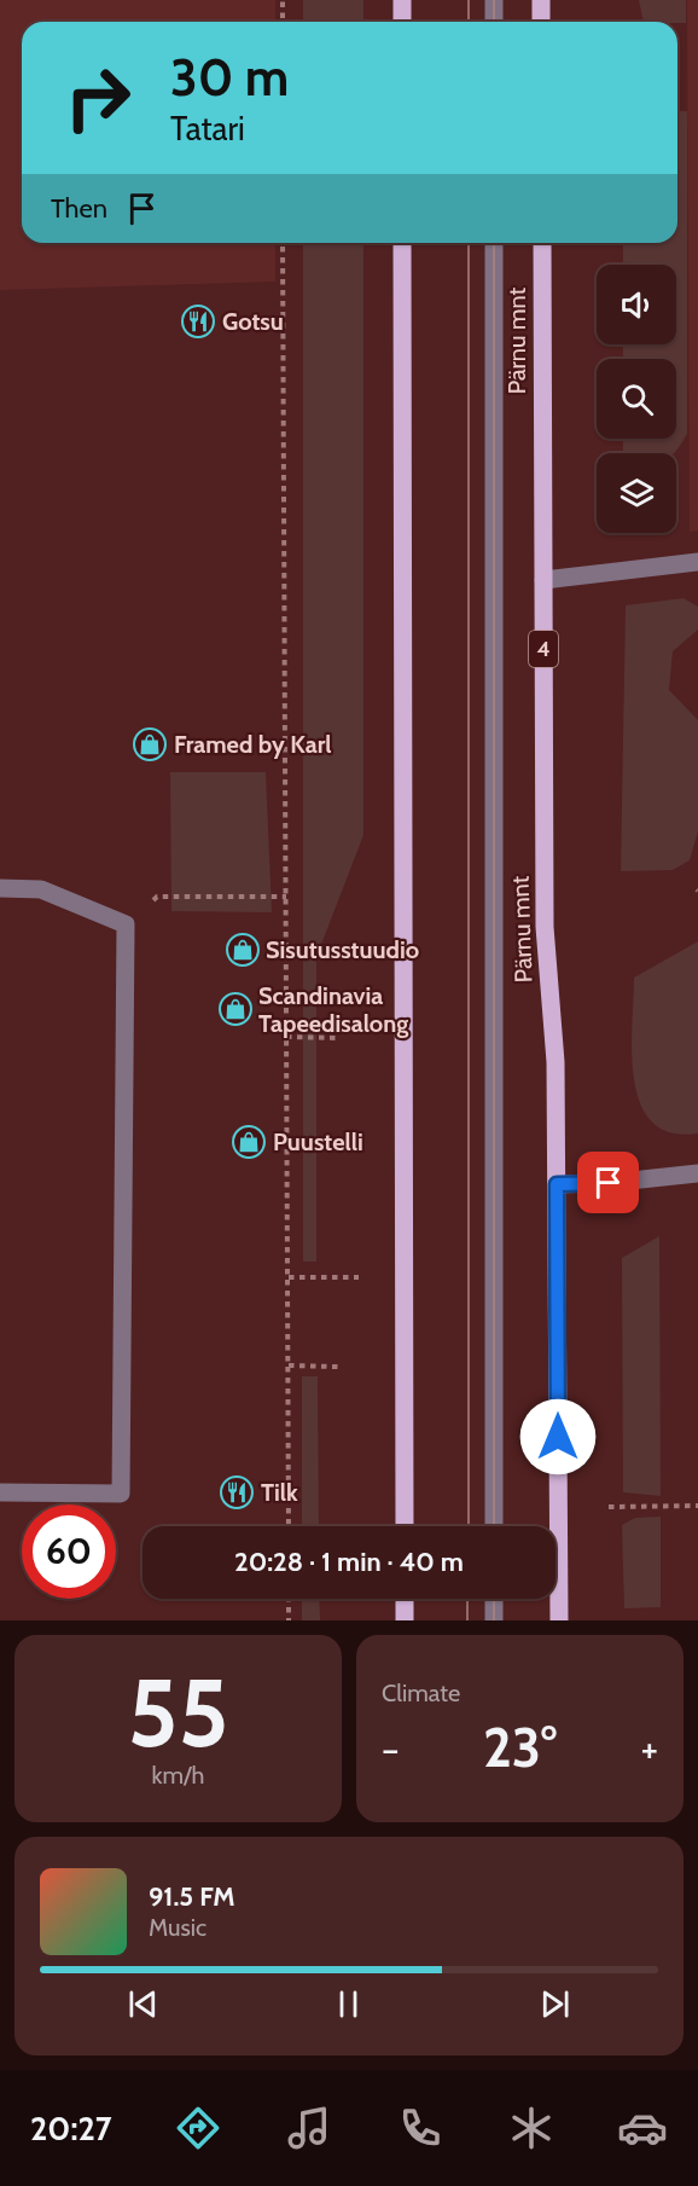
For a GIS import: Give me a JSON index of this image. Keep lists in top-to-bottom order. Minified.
{"streets":{"main road":["Pärnu mnt","4"]},"places":{"restaurant":["Gotsu","Tilk"],"shop":["Framed by Karl","Sisutusstuudio","Scandinavia Tapeedisalong","Puustelli"]},"page":{"turn":["30 m","Tatari"],"then":"Then","limit":"60","trip":"20:28 · 1 min · 40 m","tile":[["55","km/h"],"Climate"],"heat":["−","23°","+"],"song":["91.5 FM","Music"],"tabs":"20:27"}}
